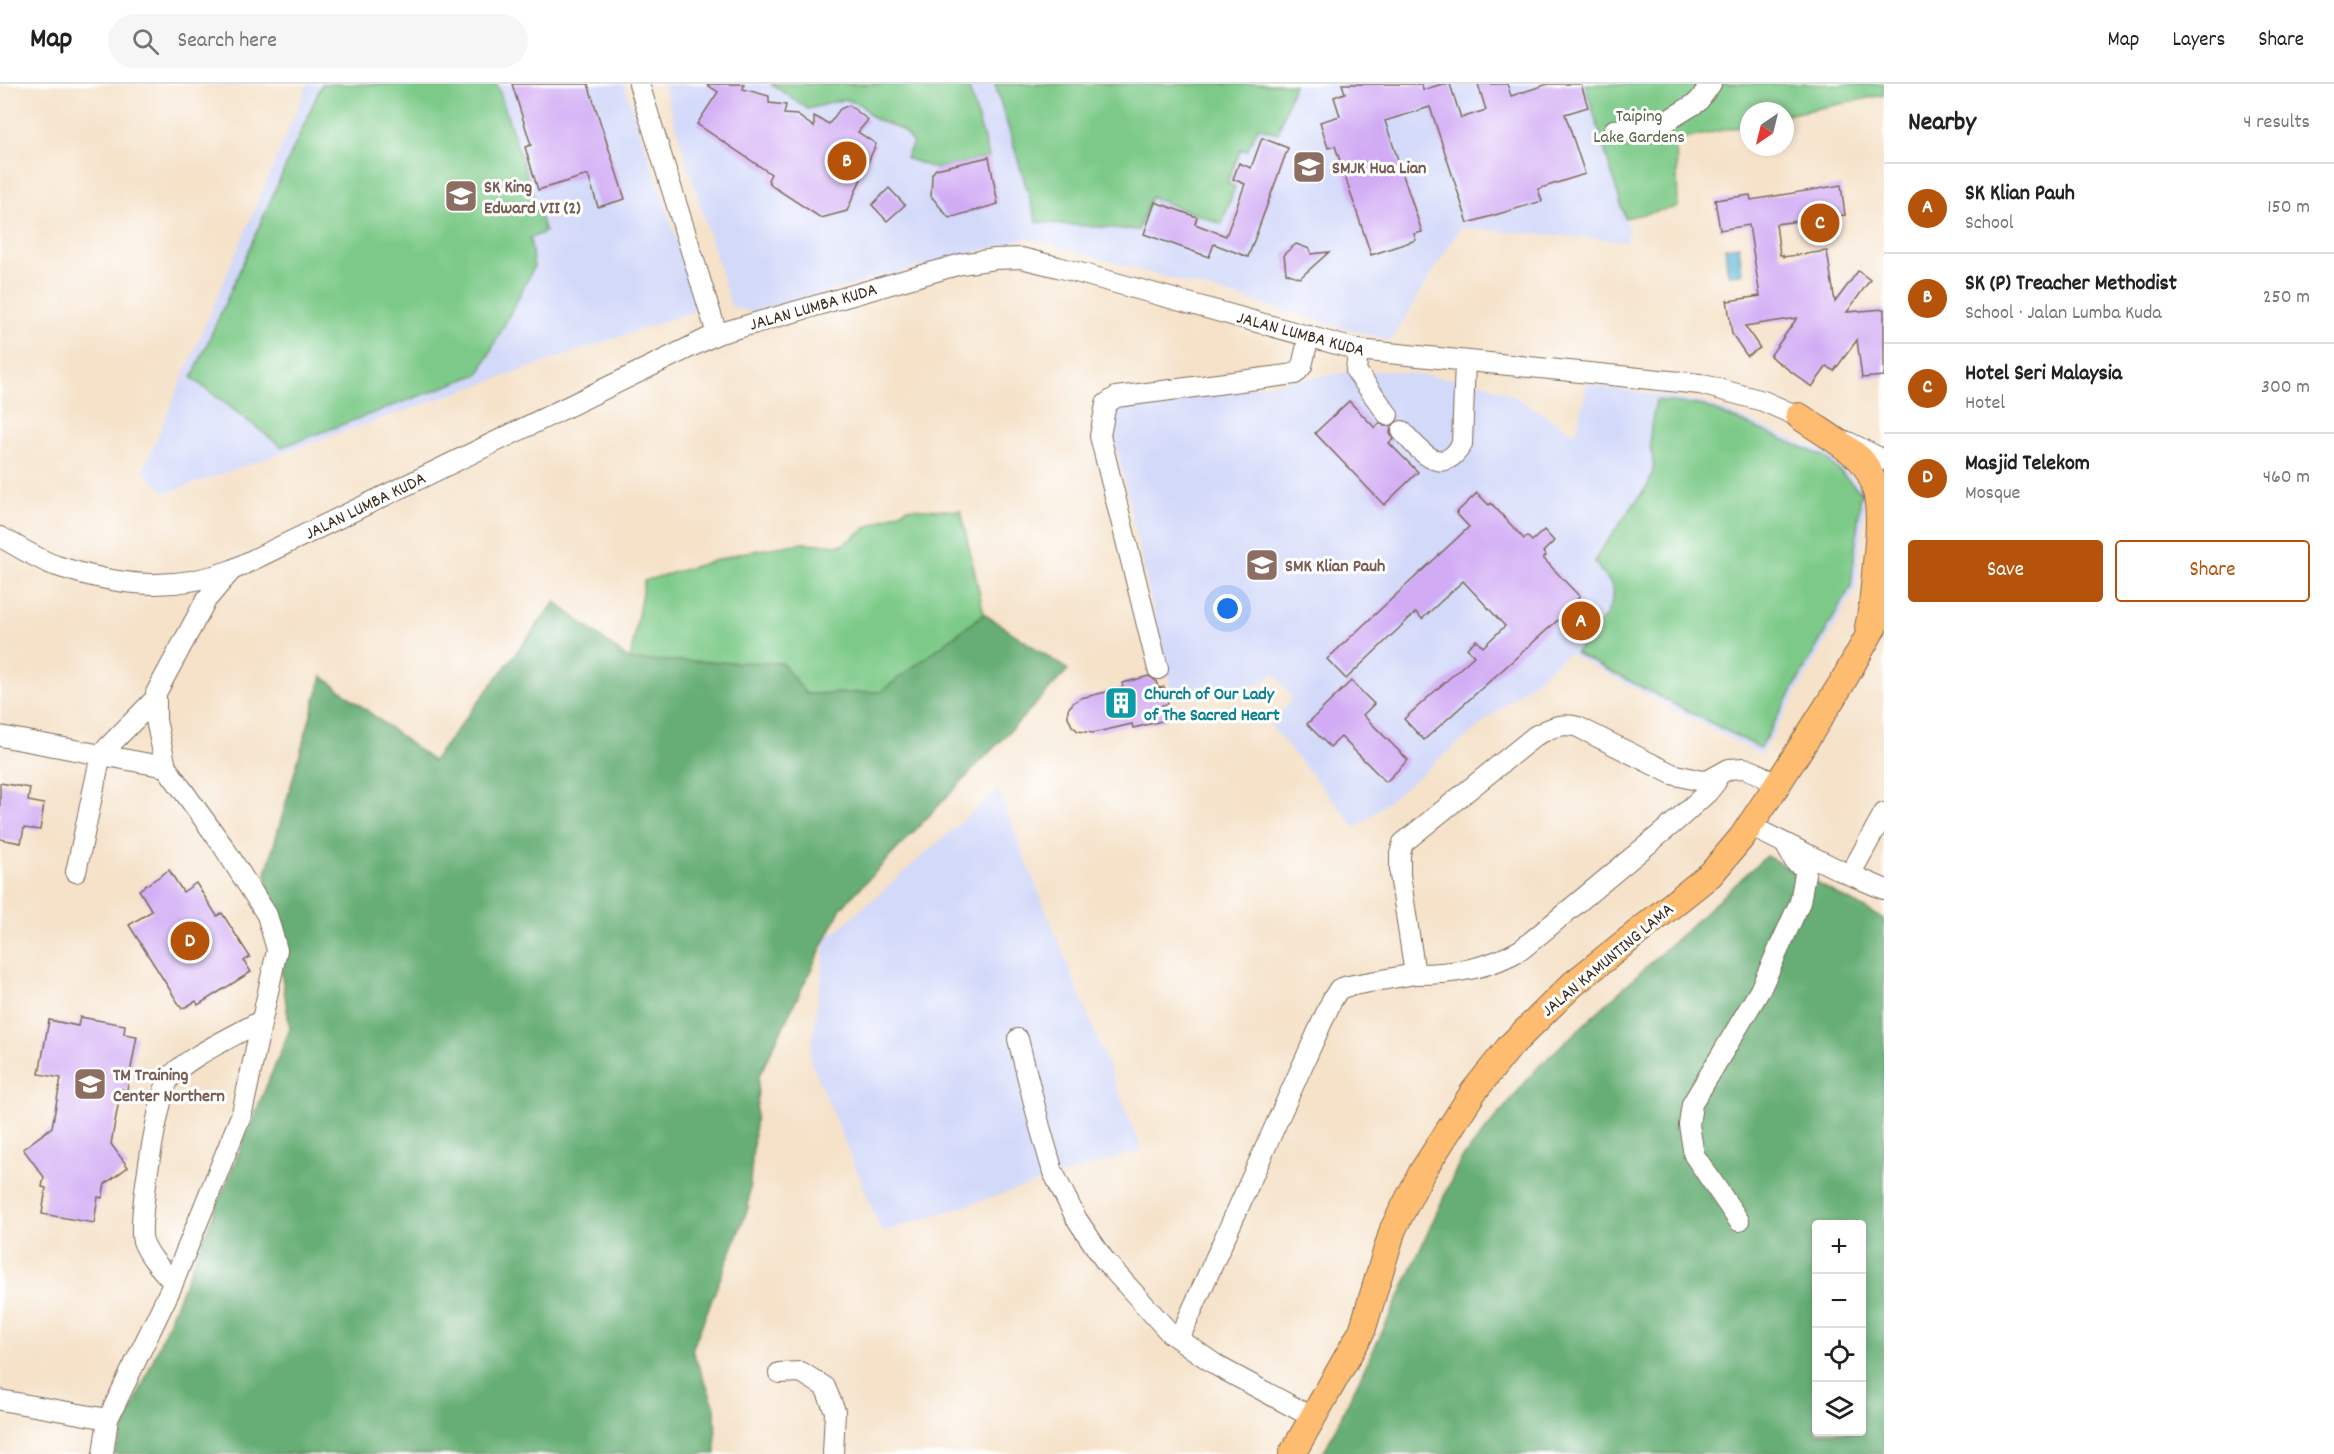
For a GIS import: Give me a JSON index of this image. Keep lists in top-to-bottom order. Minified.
{"streets":{"main road":["JALAN KAMUNTING LAMA"],"street":["JALAN LUMBA KUDA"]},"parks":["Taiping Lake Gardens"],"places":{"school or university":["SMJK Hua Lian","SK King Edward VII (2)","SMK Klian Pauh","TM Training Center Northern"],"building":["Church of Our Lady of The Sacred Heart"]},"north":"bottom left","page":{"header":"Map","search":"Search here","nav":["Map","Layers","Share"],"heading":["Nearby","4 results"],"pins":["B","C","A","D"],"list":[{"mark":"A","name":"SK Klian Pauh","note":"School","value":"150 m"},{"mark":"B","name":"SK (P) Treacher Methodist","note":"School · Jalan Lumba Kuda","value":"250 m"},{"mark":"C","name":"Hotel Seri Malaysia","note":"Hotel","value":"300 m"},{"mark":"D","name":"Masjid Telekom","note":"Mosque","value":"460 m"}],"buttons":["Save","Share"],"map_buttons":["+","−"]}}
